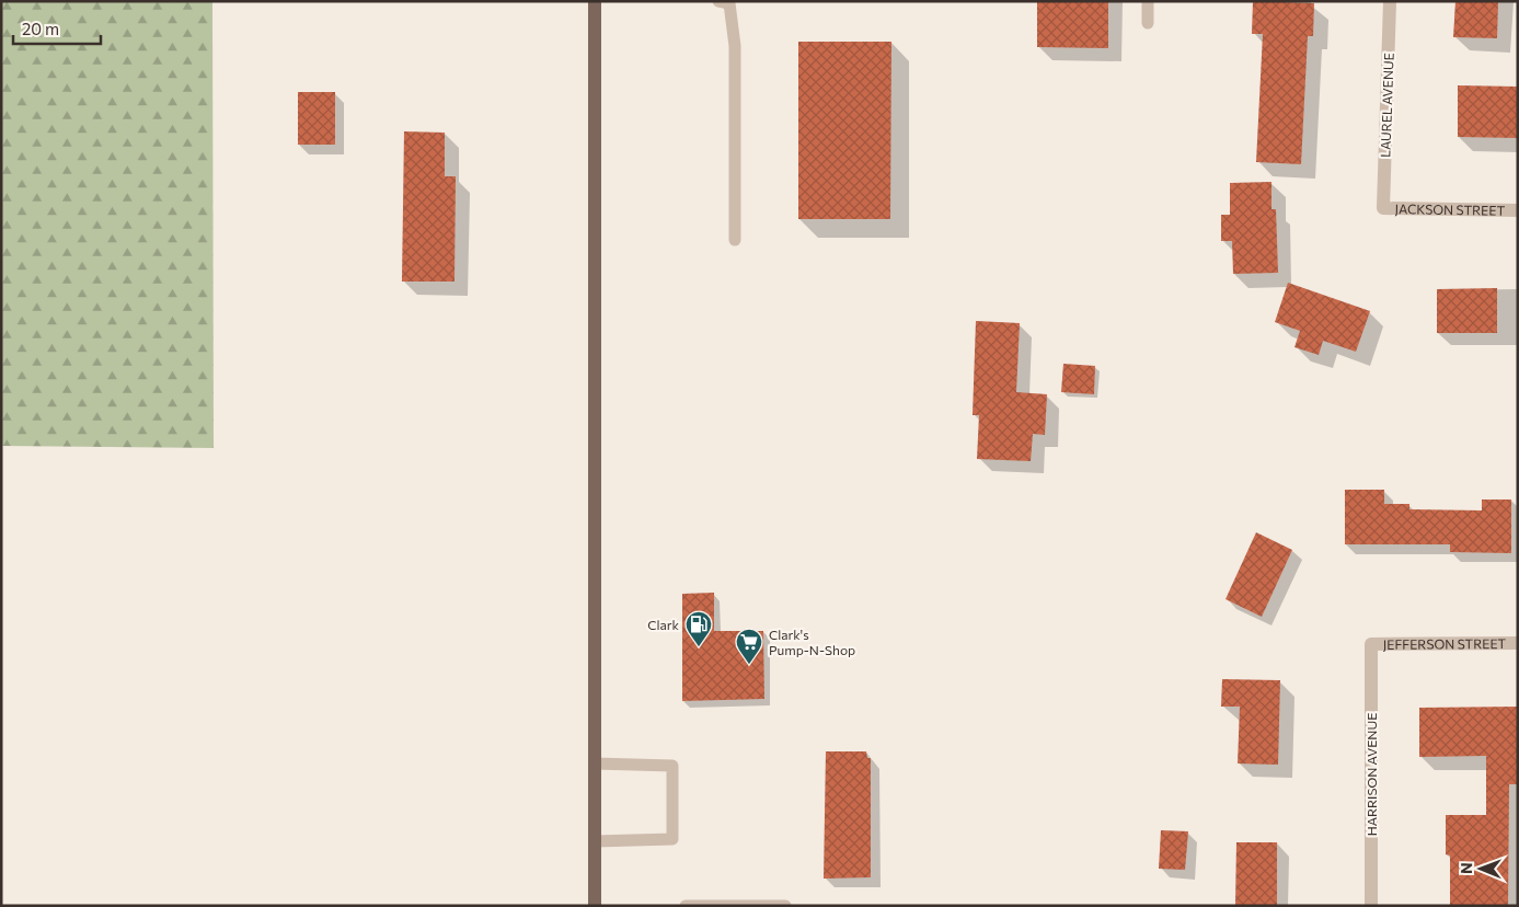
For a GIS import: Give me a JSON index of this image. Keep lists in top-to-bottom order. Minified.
{"streets":{"street":["LAUREL AVENUE","JACKSON STREET","JEFFERSON STREET","HARRISON AVENUE"]},"crossings":[["LAUREL AVENUE","JACKSON STREET"],["JEFFERSON STREET","HARRISON AVENUE"]],"places":{"fuel station":["Clark"],"supermarket":["Clark's Pump-N-Shop"]},"scale_bar":"20 m","north":"left"}
